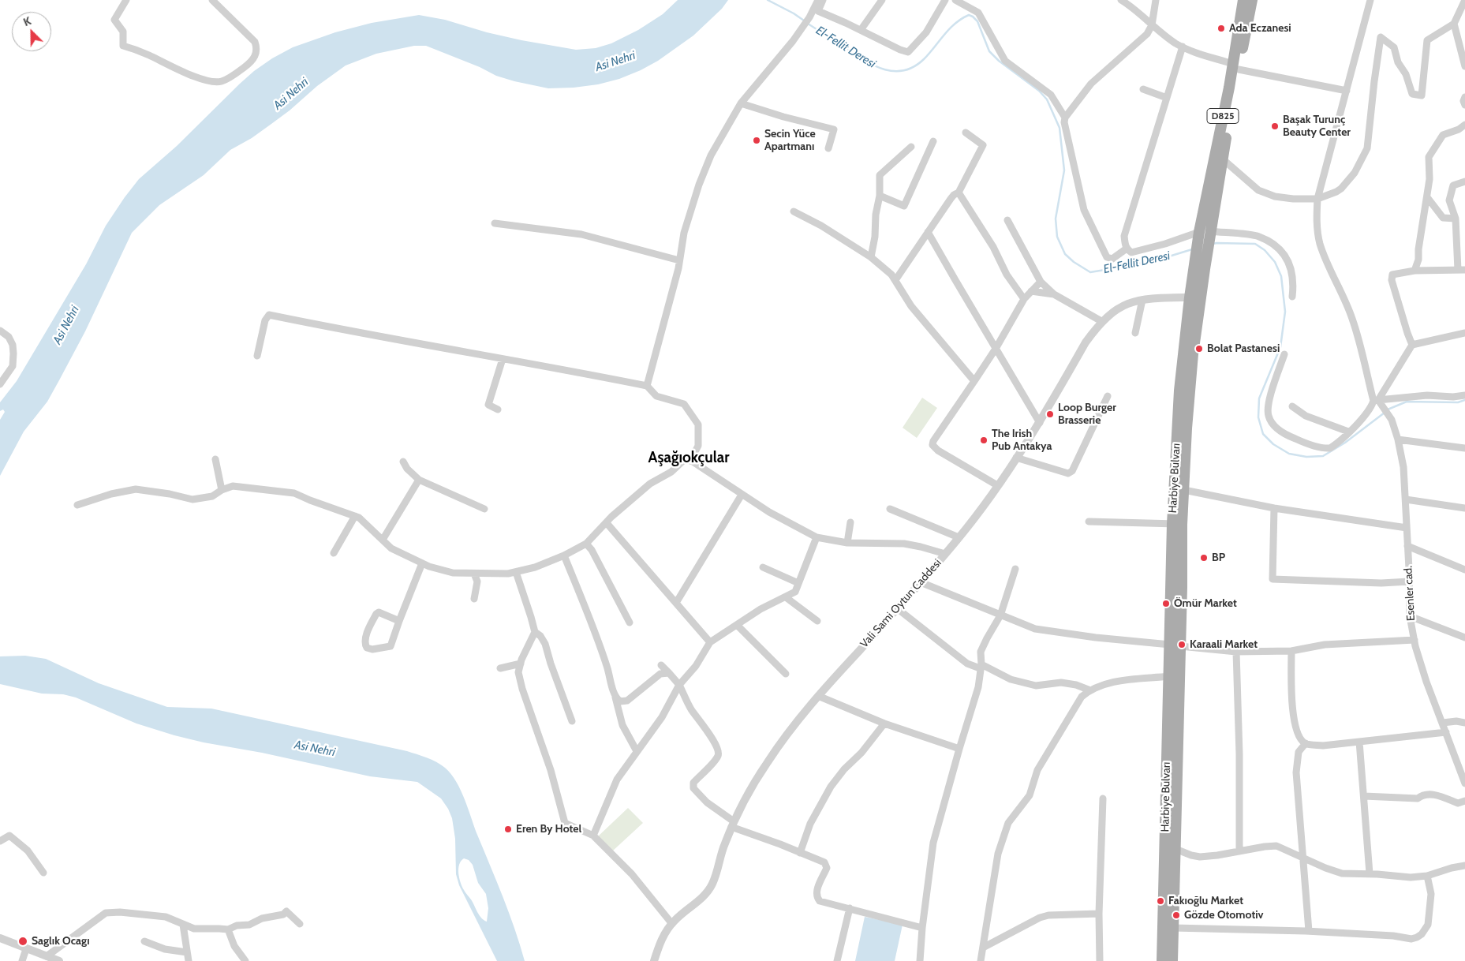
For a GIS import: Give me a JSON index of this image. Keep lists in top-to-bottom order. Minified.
{"streets":{"main road":["D825","Harbiye Bulvarı"],"street":["Esenler cad.","Vali Sami Oytun Caddesi"]},"crossings":[["Harbiye Bulvarı","Vali Sami Oytun Caddesi"]],"districts":["Aşağıokçular"],"water":["El-Fellit Deresi","Asi Nehri"],"places":["Ada Eczanesi","Başak Turunç Beauty Center","Secin Yüce Apartmanı","Bolat Pastanesi","Loop Burger Brasserie","The Irish Pub Antakya","BP","Ömür Market","Karaali Market","Eren By Hotel","Fakıoğlu Market","Gözde Otomotiv","Saglık Ocagı"],"north":"top left"}
